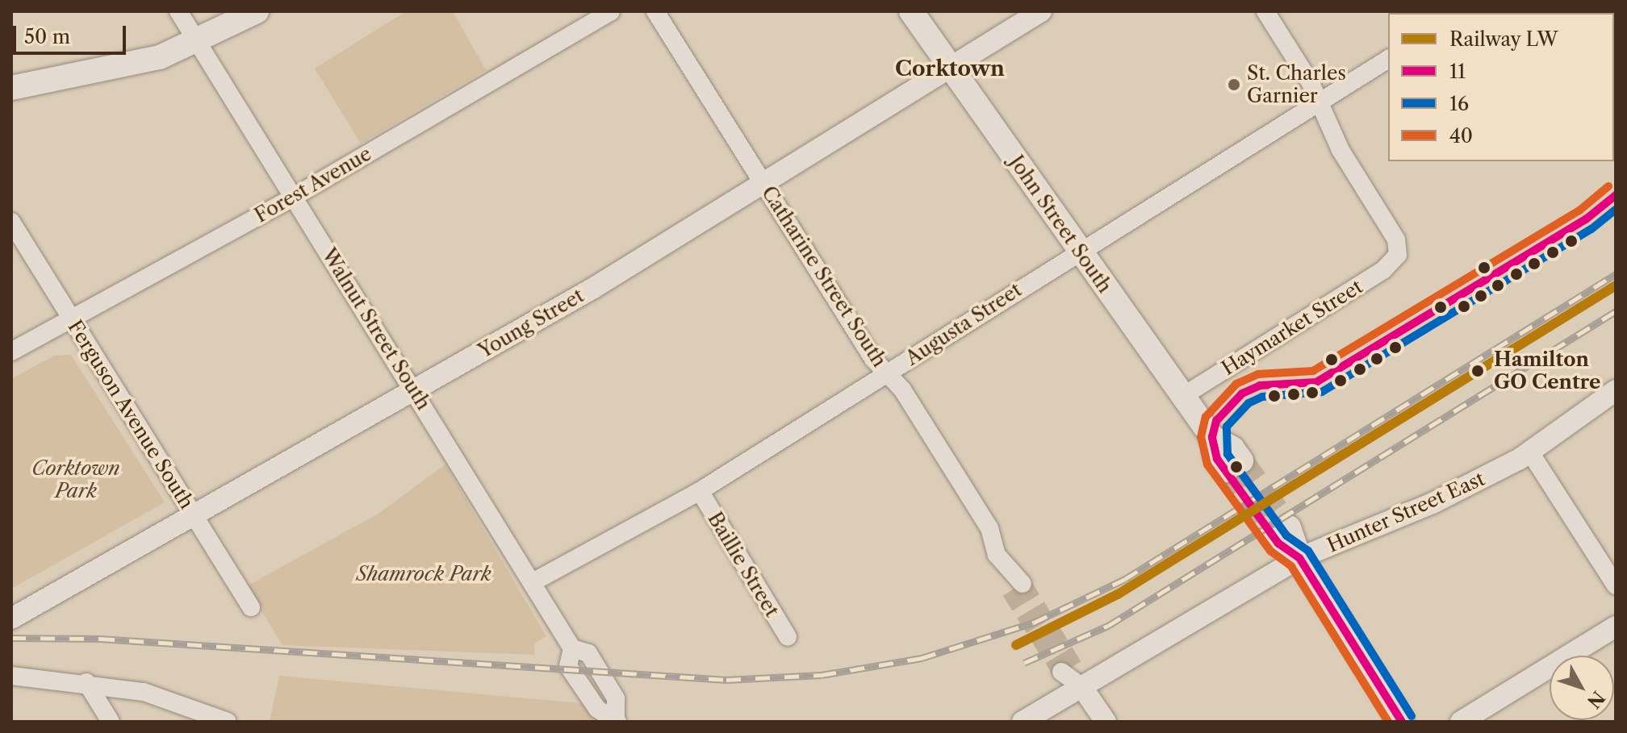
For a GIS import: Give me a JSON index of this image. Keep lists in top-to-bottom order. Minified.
{"streets":{"main road":["John Street South"],"street":["Forest Avenue","Catharine Street South","Young Street","Augusta Street","Haymarket Street","Walnut Street South","Ferguson Avenue South","Hunter Street East","Baillie Street"]},"crossings":[["Forest Avenue","Walnut Street South"],["Forest Avenue","Ferguson Avenue South"],["John Street South","Young Street"],["John Street South","Augusta Street"],["John Street South","Haymarket Street"],["Catharine Street South","Young Street"],["Catharine Street South","Augusta Street"],["Young Street","Walnut Street South"],["Young Street","Ferguson Avenue South"],["Augusta Street","Haymarket Street"],["Augusta Street","Walnut Street South"],["Augusta Street","Baillie Street"]],"districts":["Corktown"],"parks":["Corktown Park","Shamrock Park"],"places":["St. Charles Garnier","Hamilton GO Centre"],"lines":["transit line 40","transit line 11","transit line 16","rail line LW"],"legend":["Railway LW","11","16","40"],"scale_bar":"50 m","north":"bottom right"}
